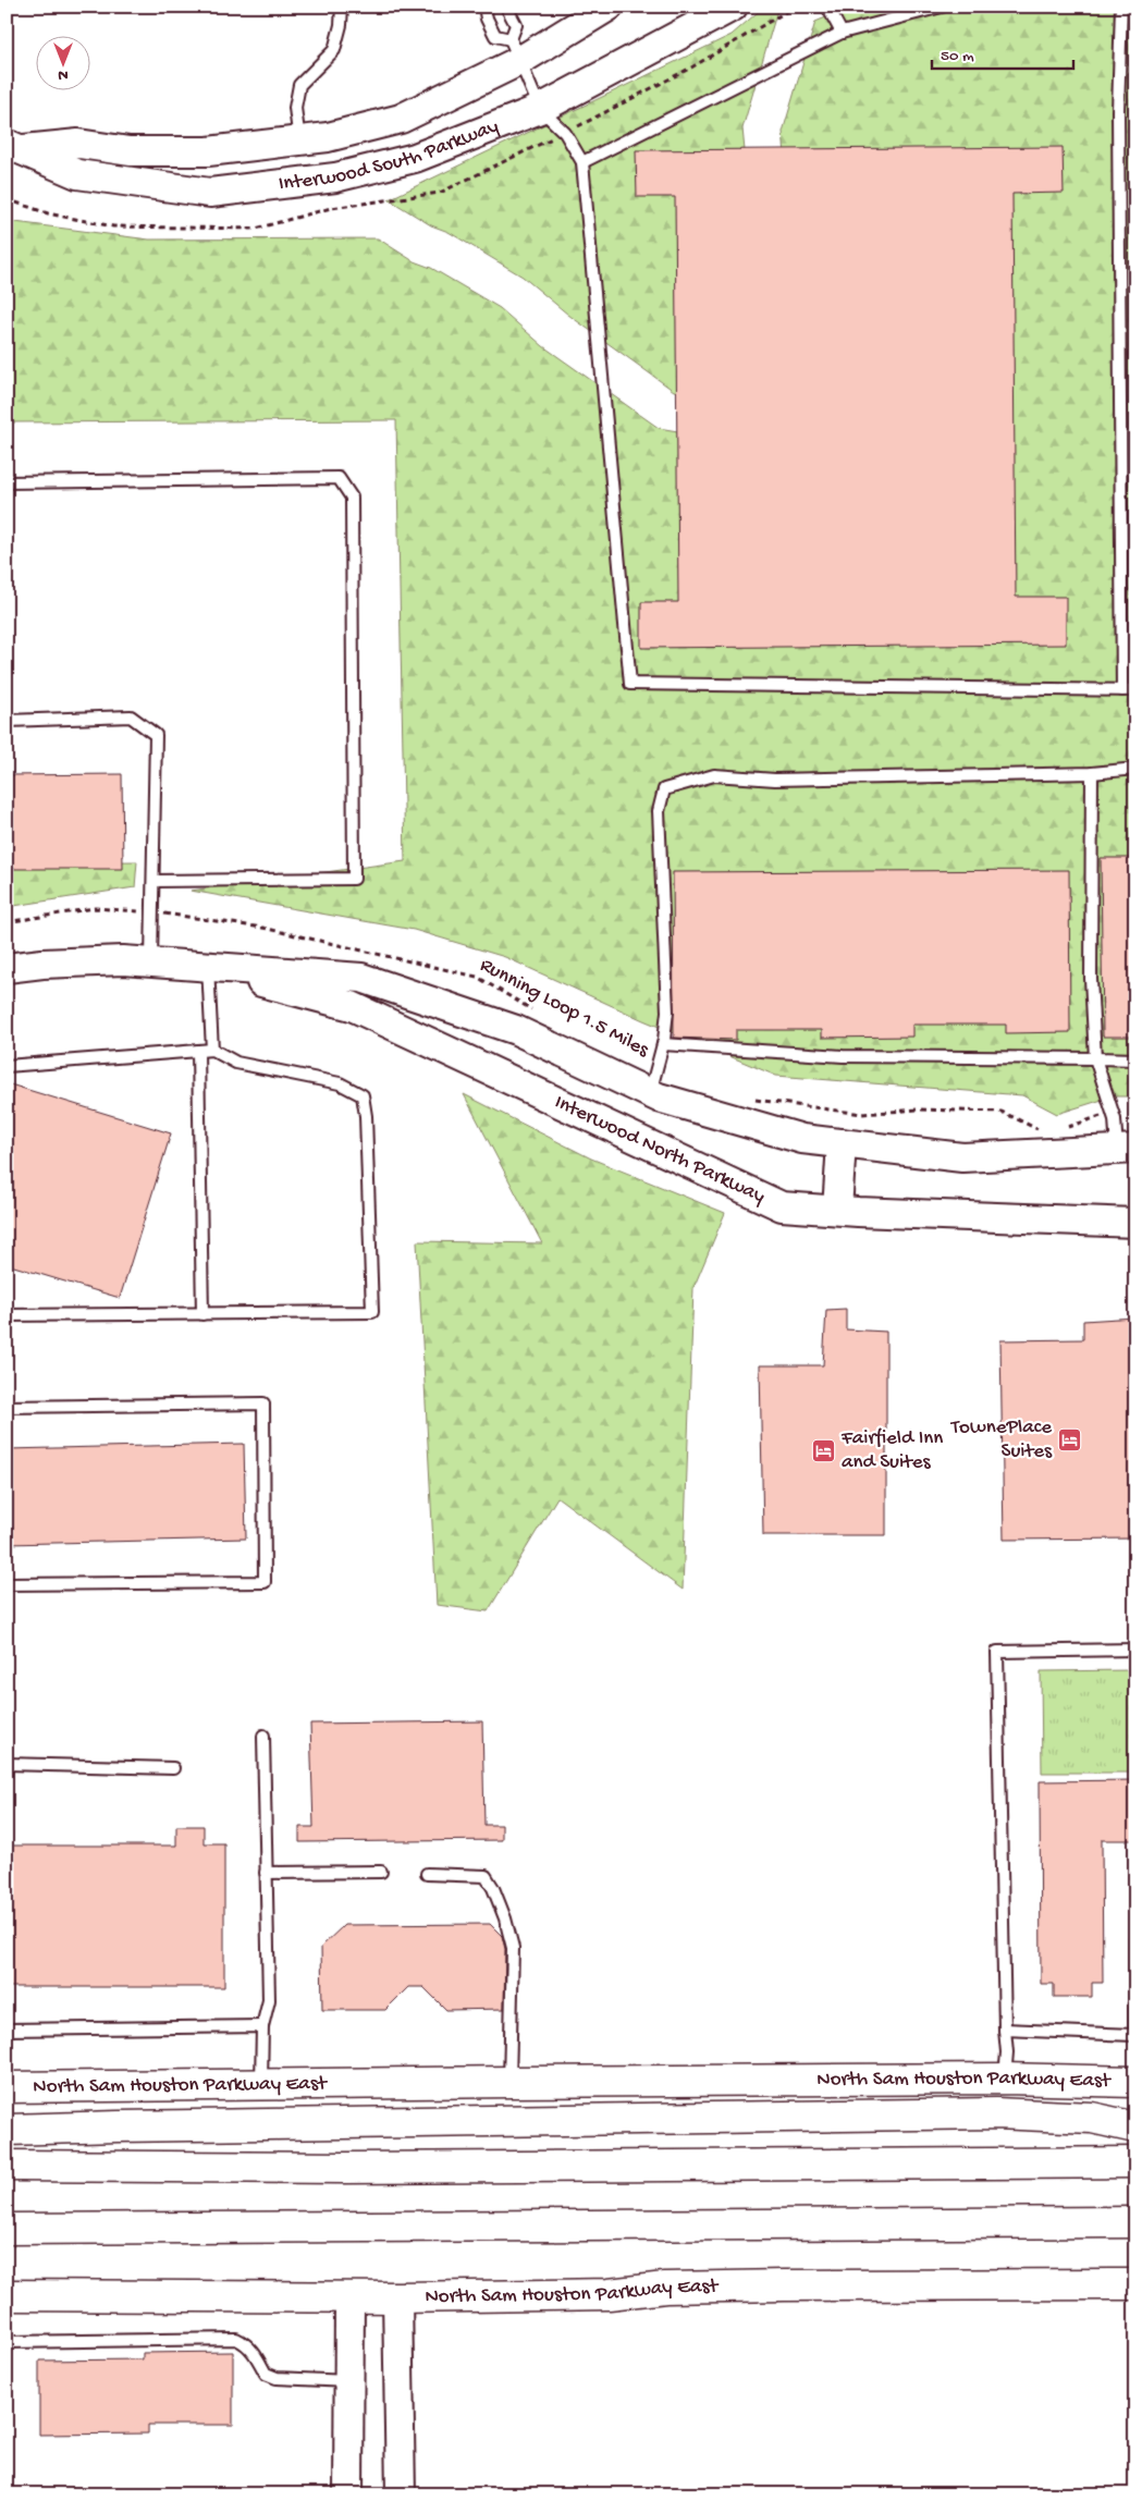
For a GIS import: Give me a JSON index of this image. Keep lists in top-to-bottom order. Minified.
{"streets":{"main road":["North Sam Houston Parkway East"],"street":["Interwood South Parkway","Interwood North Parkway"],"path":["Running Loop 1.5 Miles"]},"places":{"hotel":["TownePlace Suites","Fairfield Inn and Suites"]},"scale_bar":"50 m","north":"bottom"}
